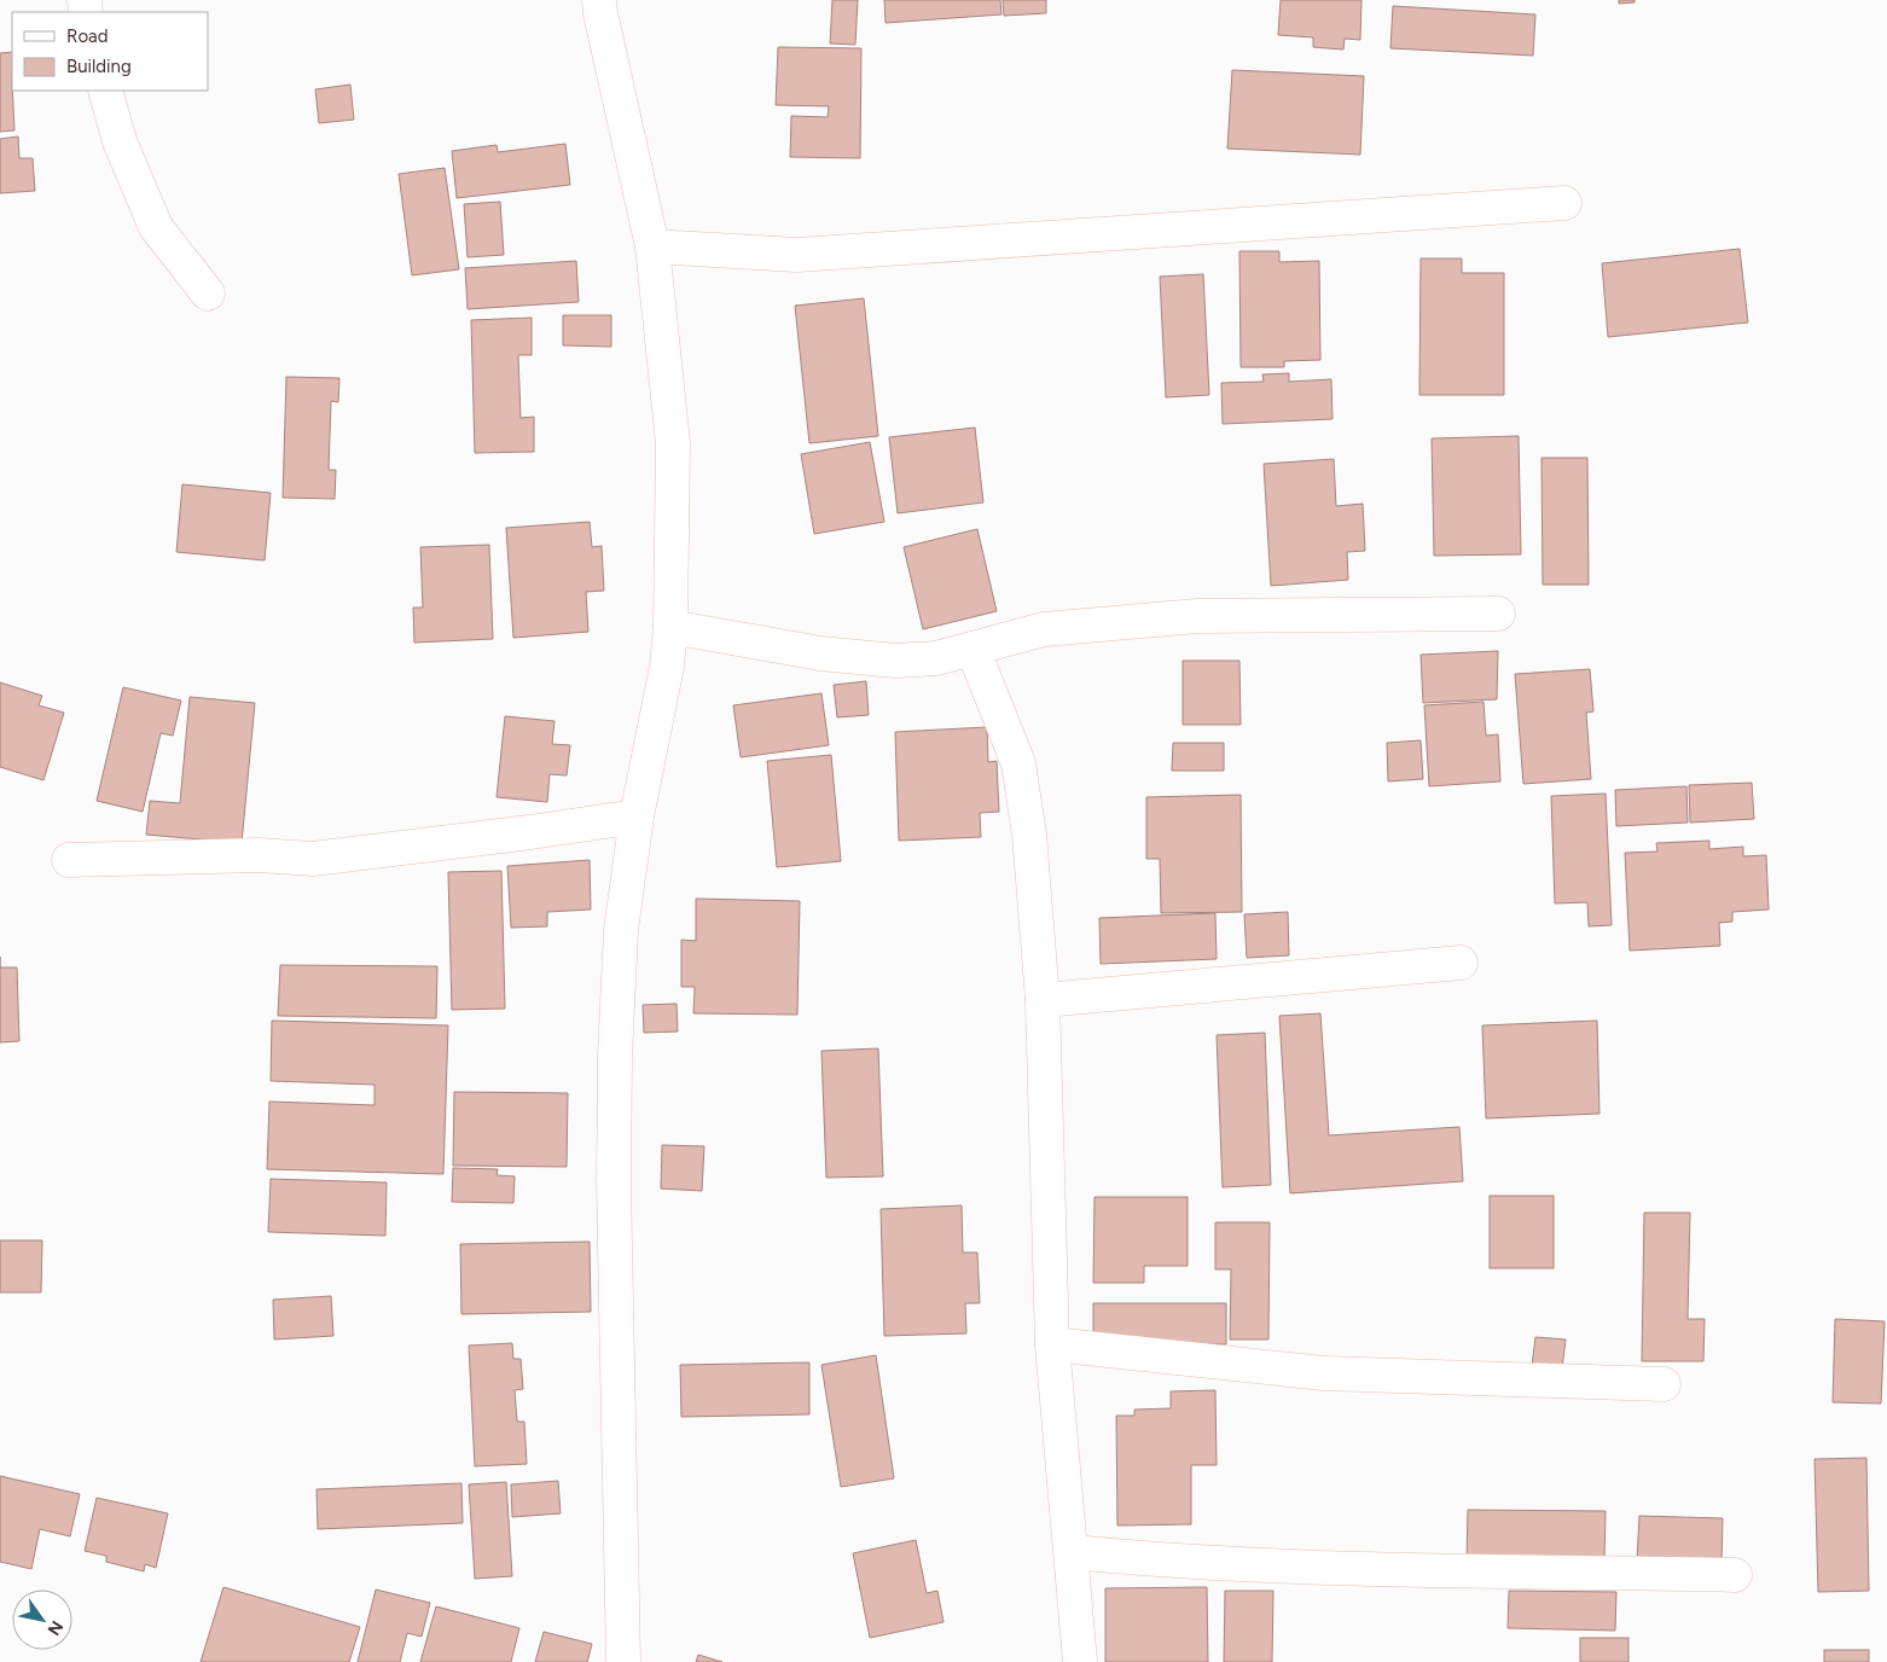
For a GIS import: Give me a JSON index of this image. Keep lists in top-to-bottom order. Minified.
{"legend":["Road","Building"],"north":"bottom right"}
